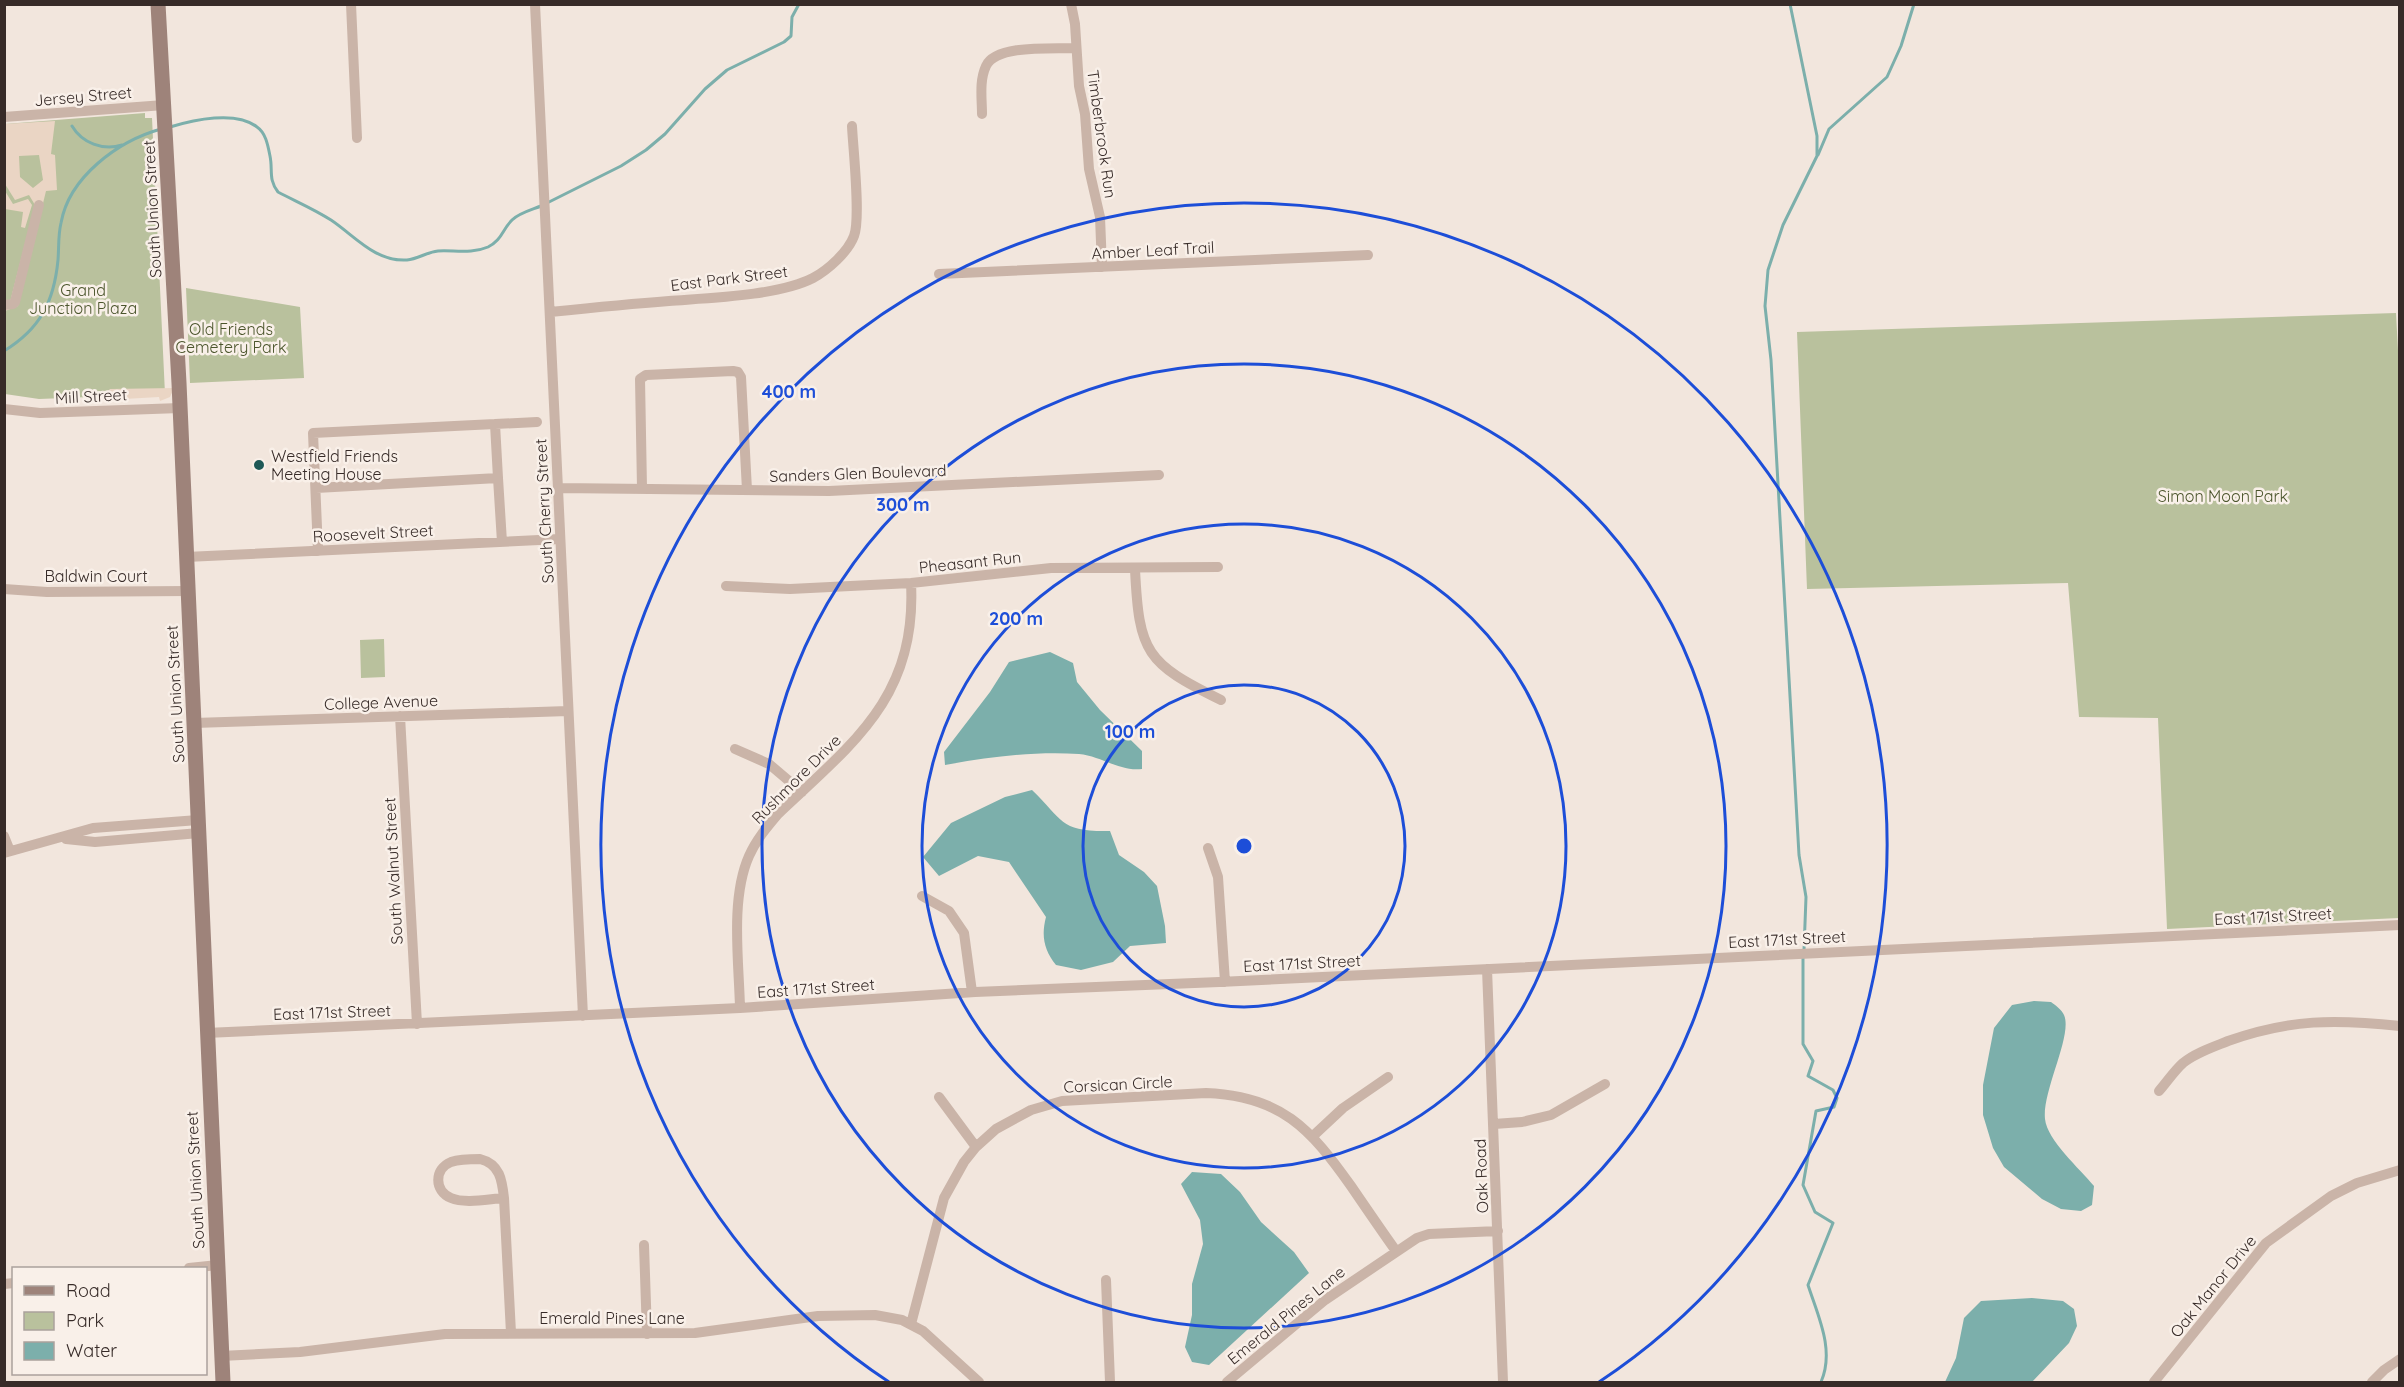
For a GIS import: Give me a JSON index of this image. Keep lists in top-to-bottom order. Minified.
{"streets":{"street":["Jersey Street","Timberbrook Run","South Union Street","Amber Leaf Trail","East Park Street","Mill Street","Sanders Glen Boulevard","South Cherry Street","Roosevelt Street","Pheasant Run","Baldwin Court","College Avenue","Rushmore Drive","South Walnut Street","East 171st Street","Corsican Circle","Oak Road","Oak Manor Drive","Emerald Pines Lane"]},"crossings":[["Jersey Street","South Union Street"],["Timberbrook Run","Amber Leaf Trail"],["South Union Street","Mill Street"],["South Union Street","Roosevelt Street"],["South Union Street","Baldwin Court"],["South Union Street","College Avenue"],["South Union Street","East 171st Street"],["South Union Street","Emerald Pines Lane"],["East Park Street","South Cherry Street"],["Sanders Glen Boulevard","South Cherry Street"],["South Cherry Street","Roosevelt Street"],["South Cherry Street","College Avenue"],["South Cherry Street","East 171st Street"],["Pheasant Run","Rushmore Drive"],["College Avenue","South Walnut Street"],["Rushmore Drive","East 171st Street"],["South Walnut Street","East 171st Street"],["East 171st Street","Oak Road"],["Corsican Circle","Emerald Pines Lane"],["Oak Road","Emerald Pines Lane"]],"parks":["Grand Junction Plaza","Old Friends Cemetery Park","Simon Moon Park"],"places":["Westfield Friends Meeting House"],"legend":["Road","Park","Water"],"rings":["400 m","300 m","200 m","100 m"]}
